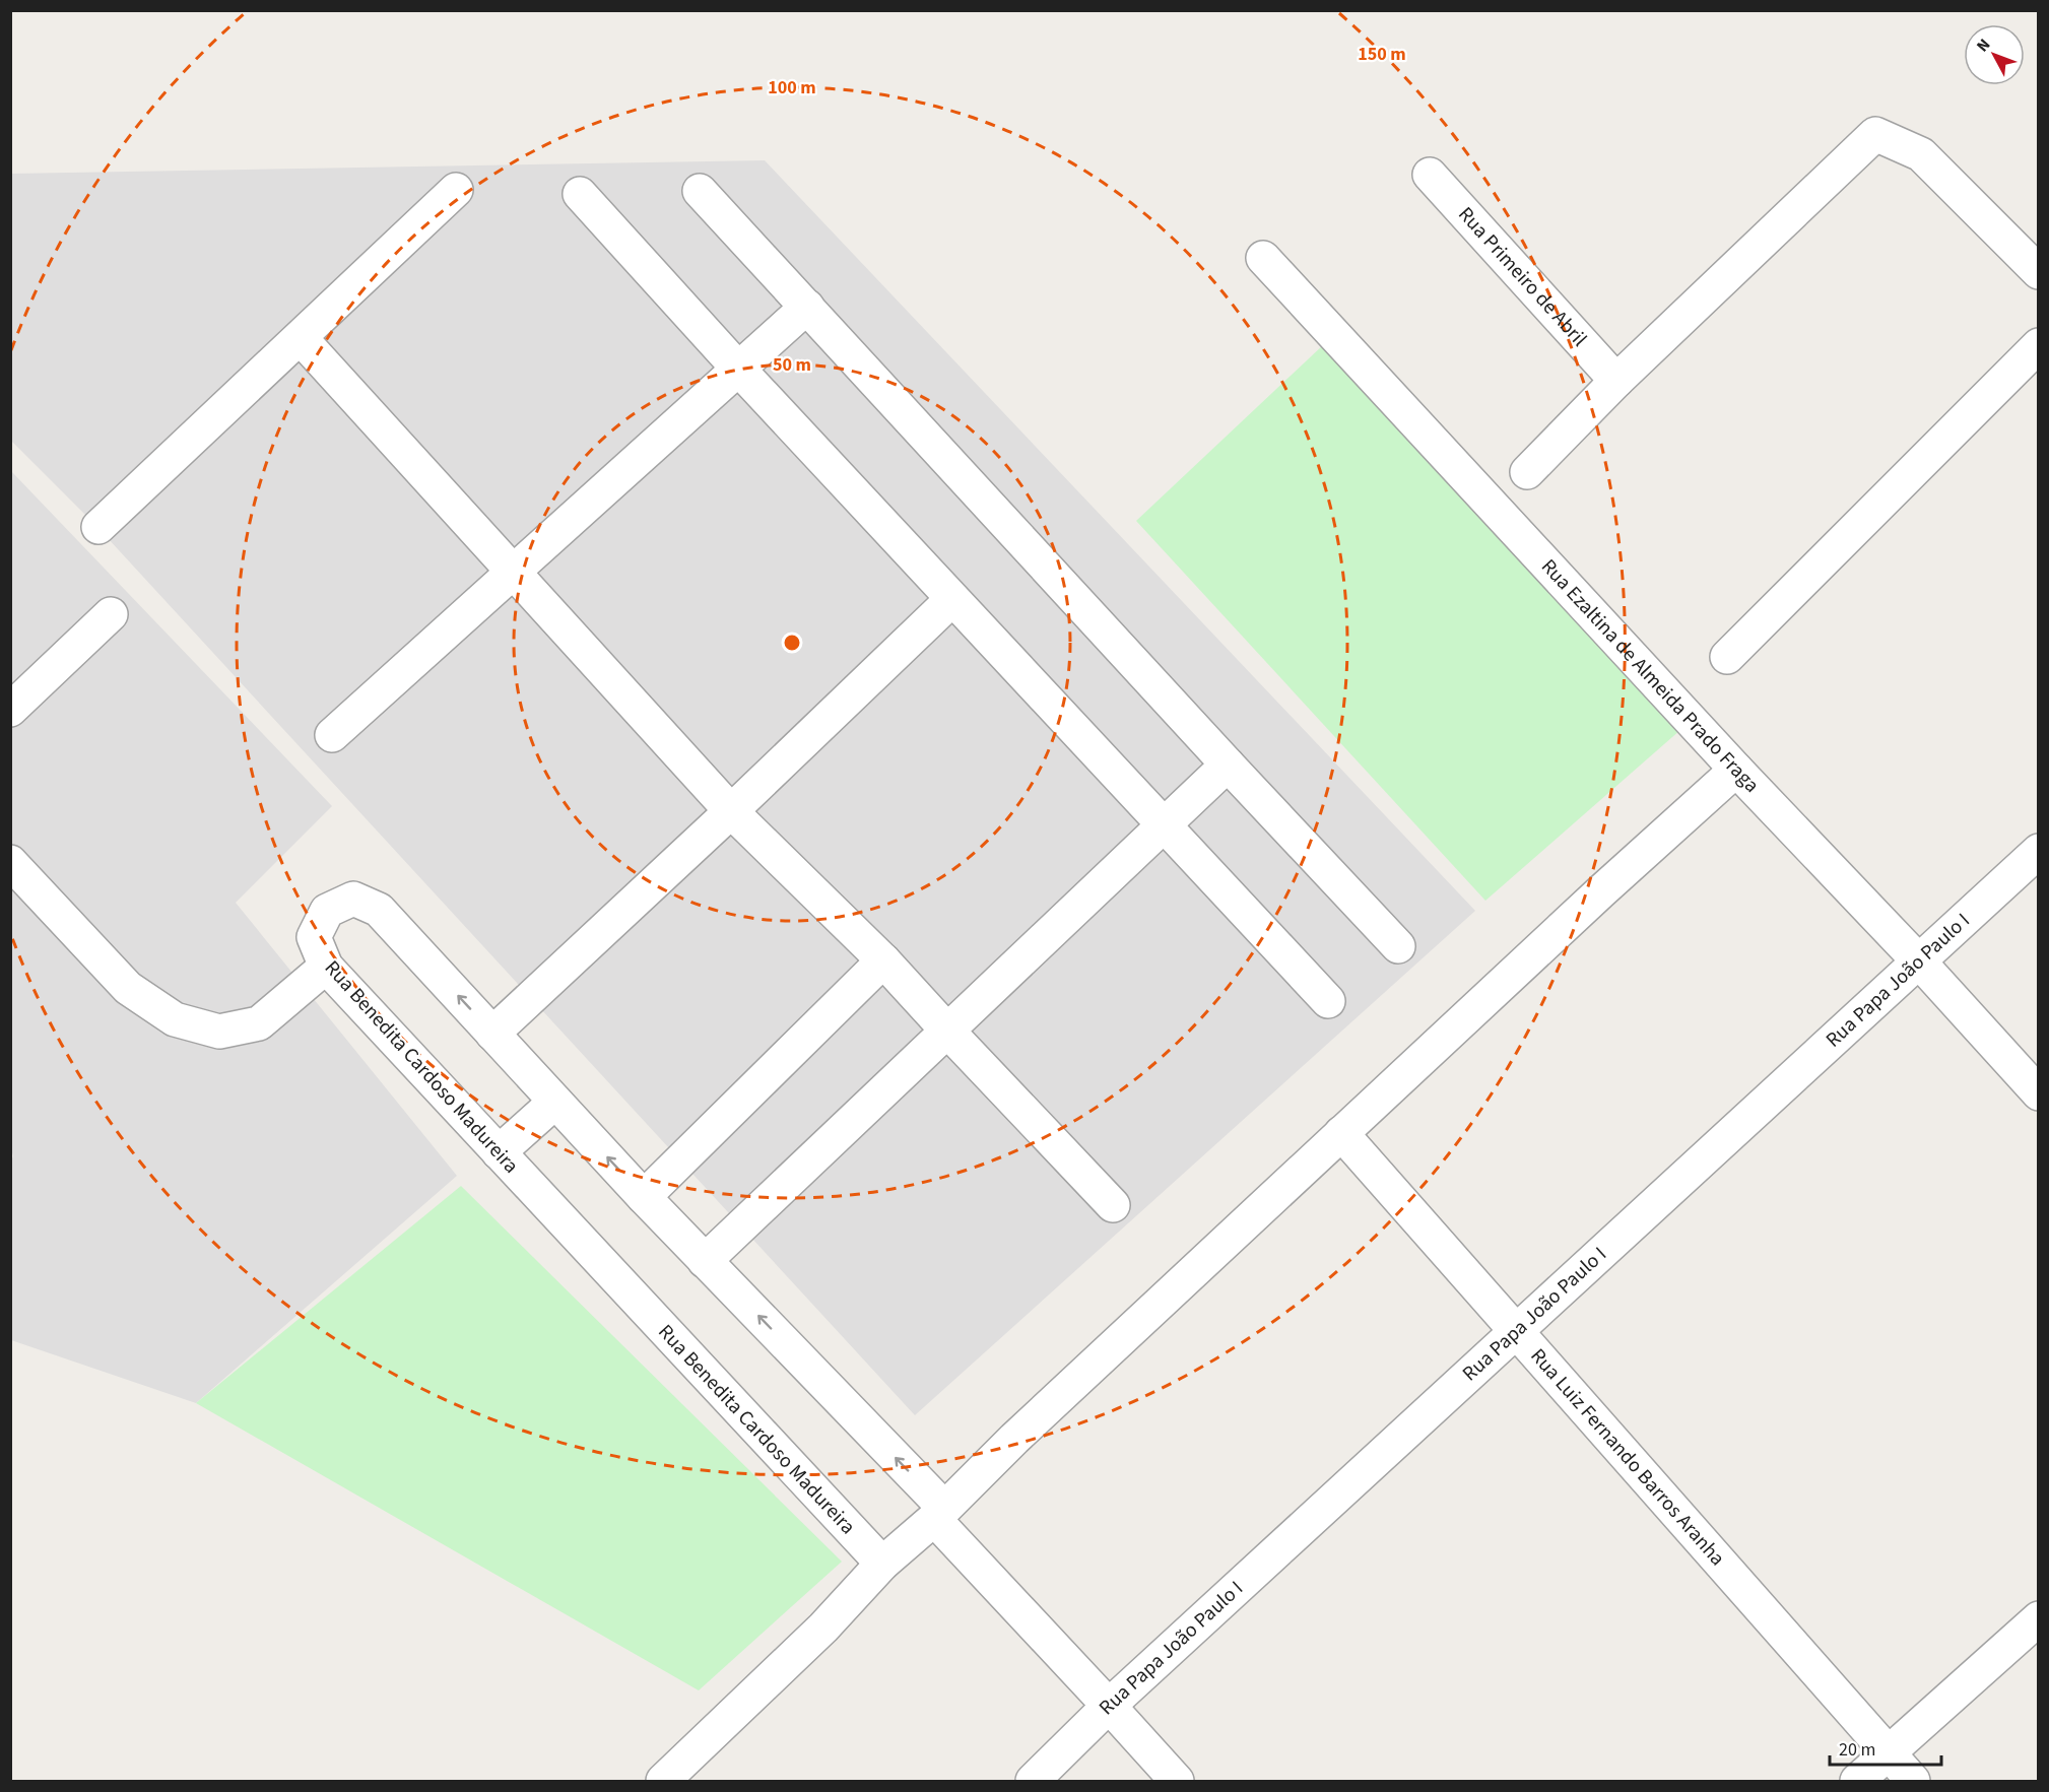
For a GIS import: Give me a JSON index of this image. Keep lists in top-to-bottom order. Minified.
{"streets":{"street":["Rua Primeiro de Abril","Rua Ezaltina de Almeida Prado Fraga","Rua Papa João Paulo I","Rua Benedita Cardoso Madureira","Rua Luiz Fernando Barros Aranha"]},"crossings":[["Rua Ezaltina de Almeida Prado Fraga","Rua Papa João Paulo I"],["Rua Papa João Paulo I","Rua Benedita Cardoso Madureira"],["Rua Papa João Paulo I","Rua Luiz Fernando Barros Aranha"]],"scale_bar":"20 m","north":"top left","rings":["150 m","100 m","50 m"]}
